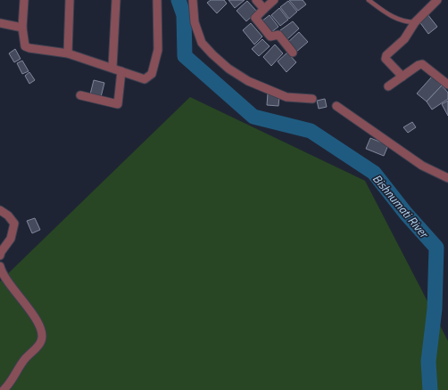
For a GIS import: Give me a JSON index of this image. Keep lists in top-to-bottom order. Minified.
{"water":["Bishnumati River"]}
